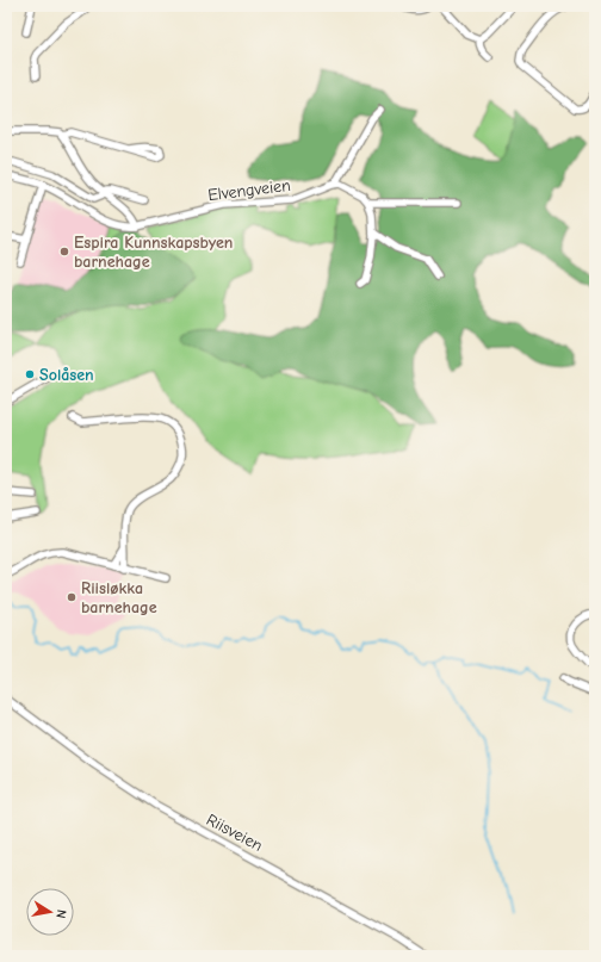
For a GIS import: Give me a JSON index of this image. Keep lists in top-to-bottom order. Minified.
{"streets":{"street":["Elvengveien","Riisveien"]},"places":["Espira Kunnskapsbyen barnehage","Solåsen","Riisløkka barnehage"],"north":"right"}
